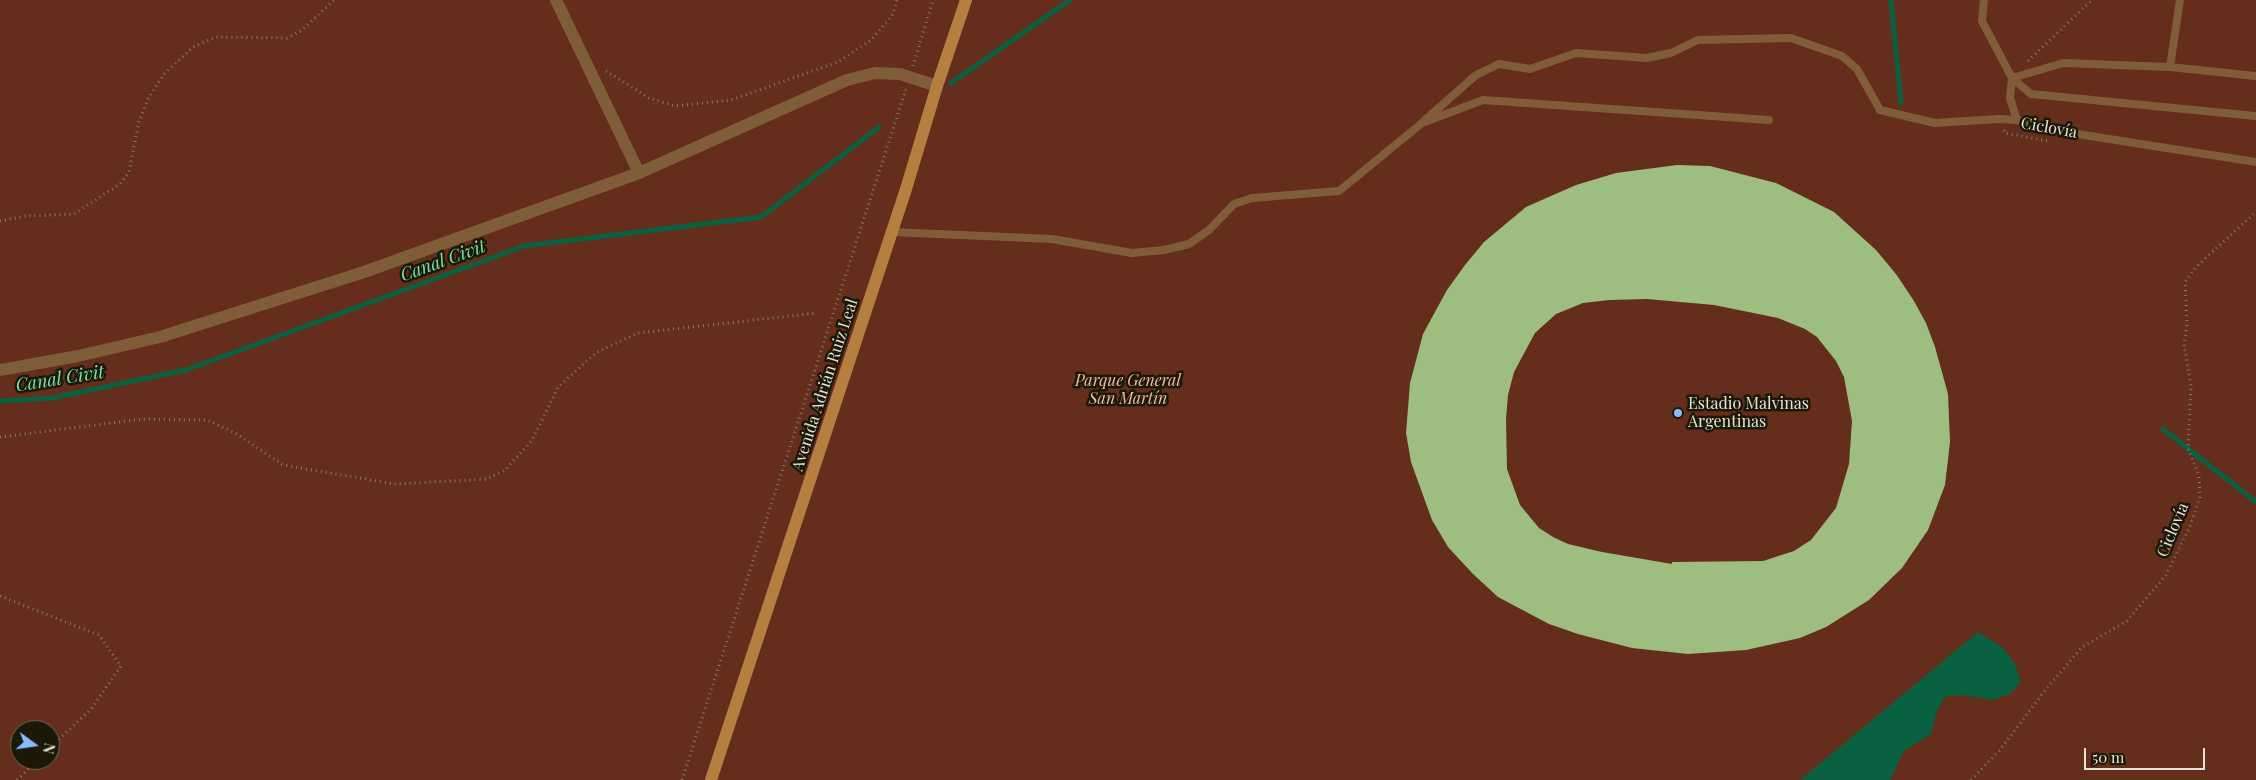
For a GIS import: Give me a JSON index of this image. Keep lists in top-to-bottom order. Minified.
{"streets":{"street":["Avenida Adrián Ruiz Leal"],"path":["Ciclovía"]},"water":["Canal Civit"],"parks":["Parque General San Martín"],"places":["Estadio Malvinas Argentinas"],"scale_bar":"50 m","north":"right"}
